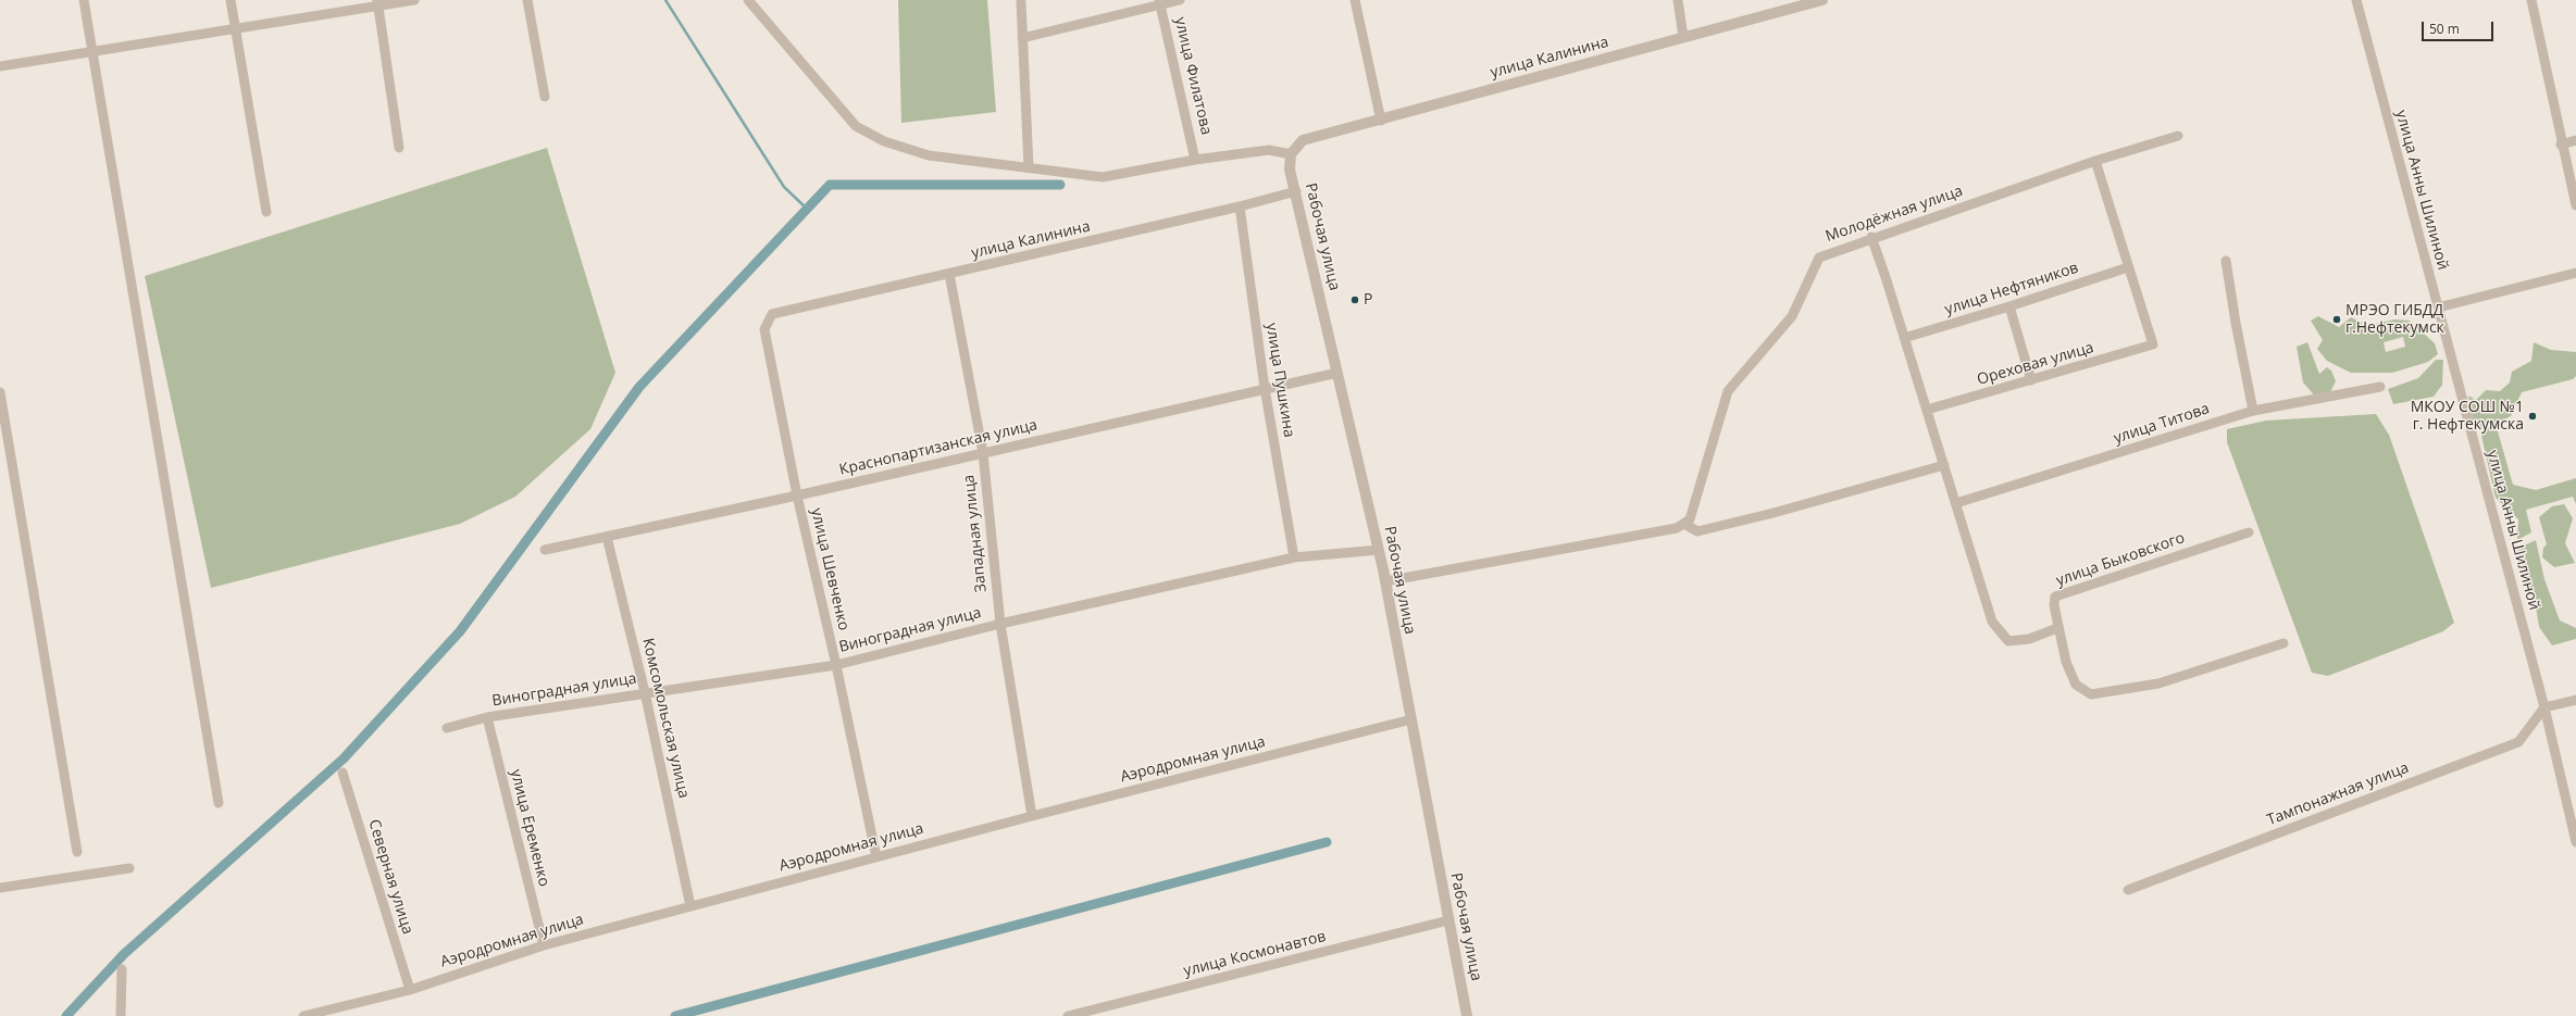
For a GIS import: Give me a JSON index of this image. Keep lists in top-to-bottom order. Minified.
{"streets":{"street":["улица Калинина","улица Филатова","улица Анны Шилиной","Молодёжная улица","Рабочая улица","улица Нефтяников","Ореховая улица","улица Пушкина","улица Титова","Краснопартизанская улица","Западная улица","улица Быковского","улица Шевченко","Виноградная улица","Комсомольская улица","Аэродромная улица","Тампонажная улица","улица Еременко","Северная улица","улица Космонавтов"]},"crossings":[["улица Калинина","Рабочая улица"],["улица Калинина","улица Пушкина"],["улица Калинина","Западная улица"],["улица Калинина","улица Шевченко"],["улица Анны Шилиной","Тампонажная улица"],["Рабочая улица","Краснопартизанская улица"],["Рабочая улица","Виноградная улица"],["Рабочая улица","Аэродромная улица"],["Рабочая улица","улица Космонавтов"],["улица Нефтяников","Ореховая улица"],["улица Пушкина","Краснопартизанская улица"],["улица Пушкина","Виноградная улица"],["Краснопартизанская улица","Западная улица"],["Краснопартизанская улица","улица Шевченко"],["Краснопартизанская улица","Комсомольская улица"],["Западная улица","Виноградная улица"],["Западная улица","Аэродромная улица"],["улица Шевченко","Виноградная улица"],["улица Шевченко","Аэродромная улица"],["Виноградная улица","Комсомольская улица"],["Виноградная улица","улица Еременко"],["Комсомольская улица","Аэродромная улица"],["Аэродромная улица","улица Еременко"],["Аэродромная улица","Северная улица"]],"places":["Р","МРЭО ГИБДД г.Нефтекумск","МКОУ СОШ №1 г. Нефтекумска"],"scale_bar":"50 m"}
